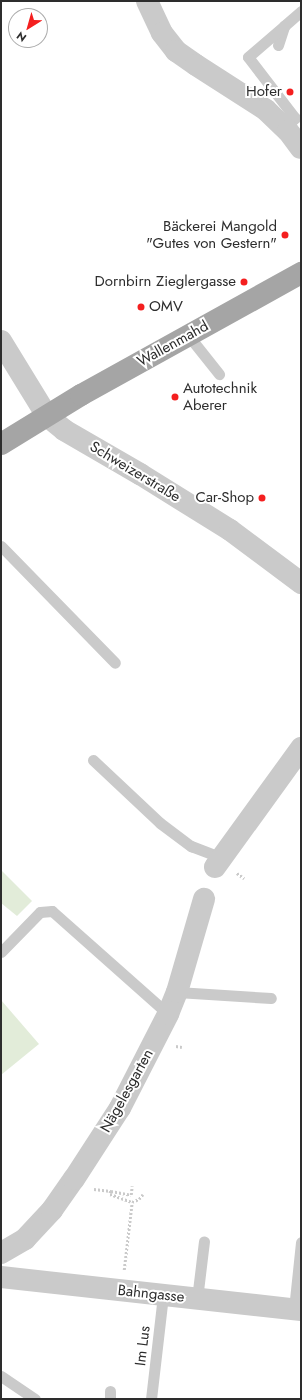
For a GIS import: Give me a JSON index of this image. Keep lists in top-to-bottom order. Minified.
{"streets":{"main road":["Wallenmahd"],"street":["Schweizerstraße","Nägelesgarten","Bahngasse"],"lane":["Im Lus"]},"crossings":[["Wallenmahd","Schweizerstraße"],["Bahngasse","Im Lus"]],"places":["Hofer","Bäckerei Mangold \"Gutes von Gestern\"","Dornbirn Zieglergasse","OMV","Autotechnik Aberer","Car-Shop"],"north":"bottom left"}
